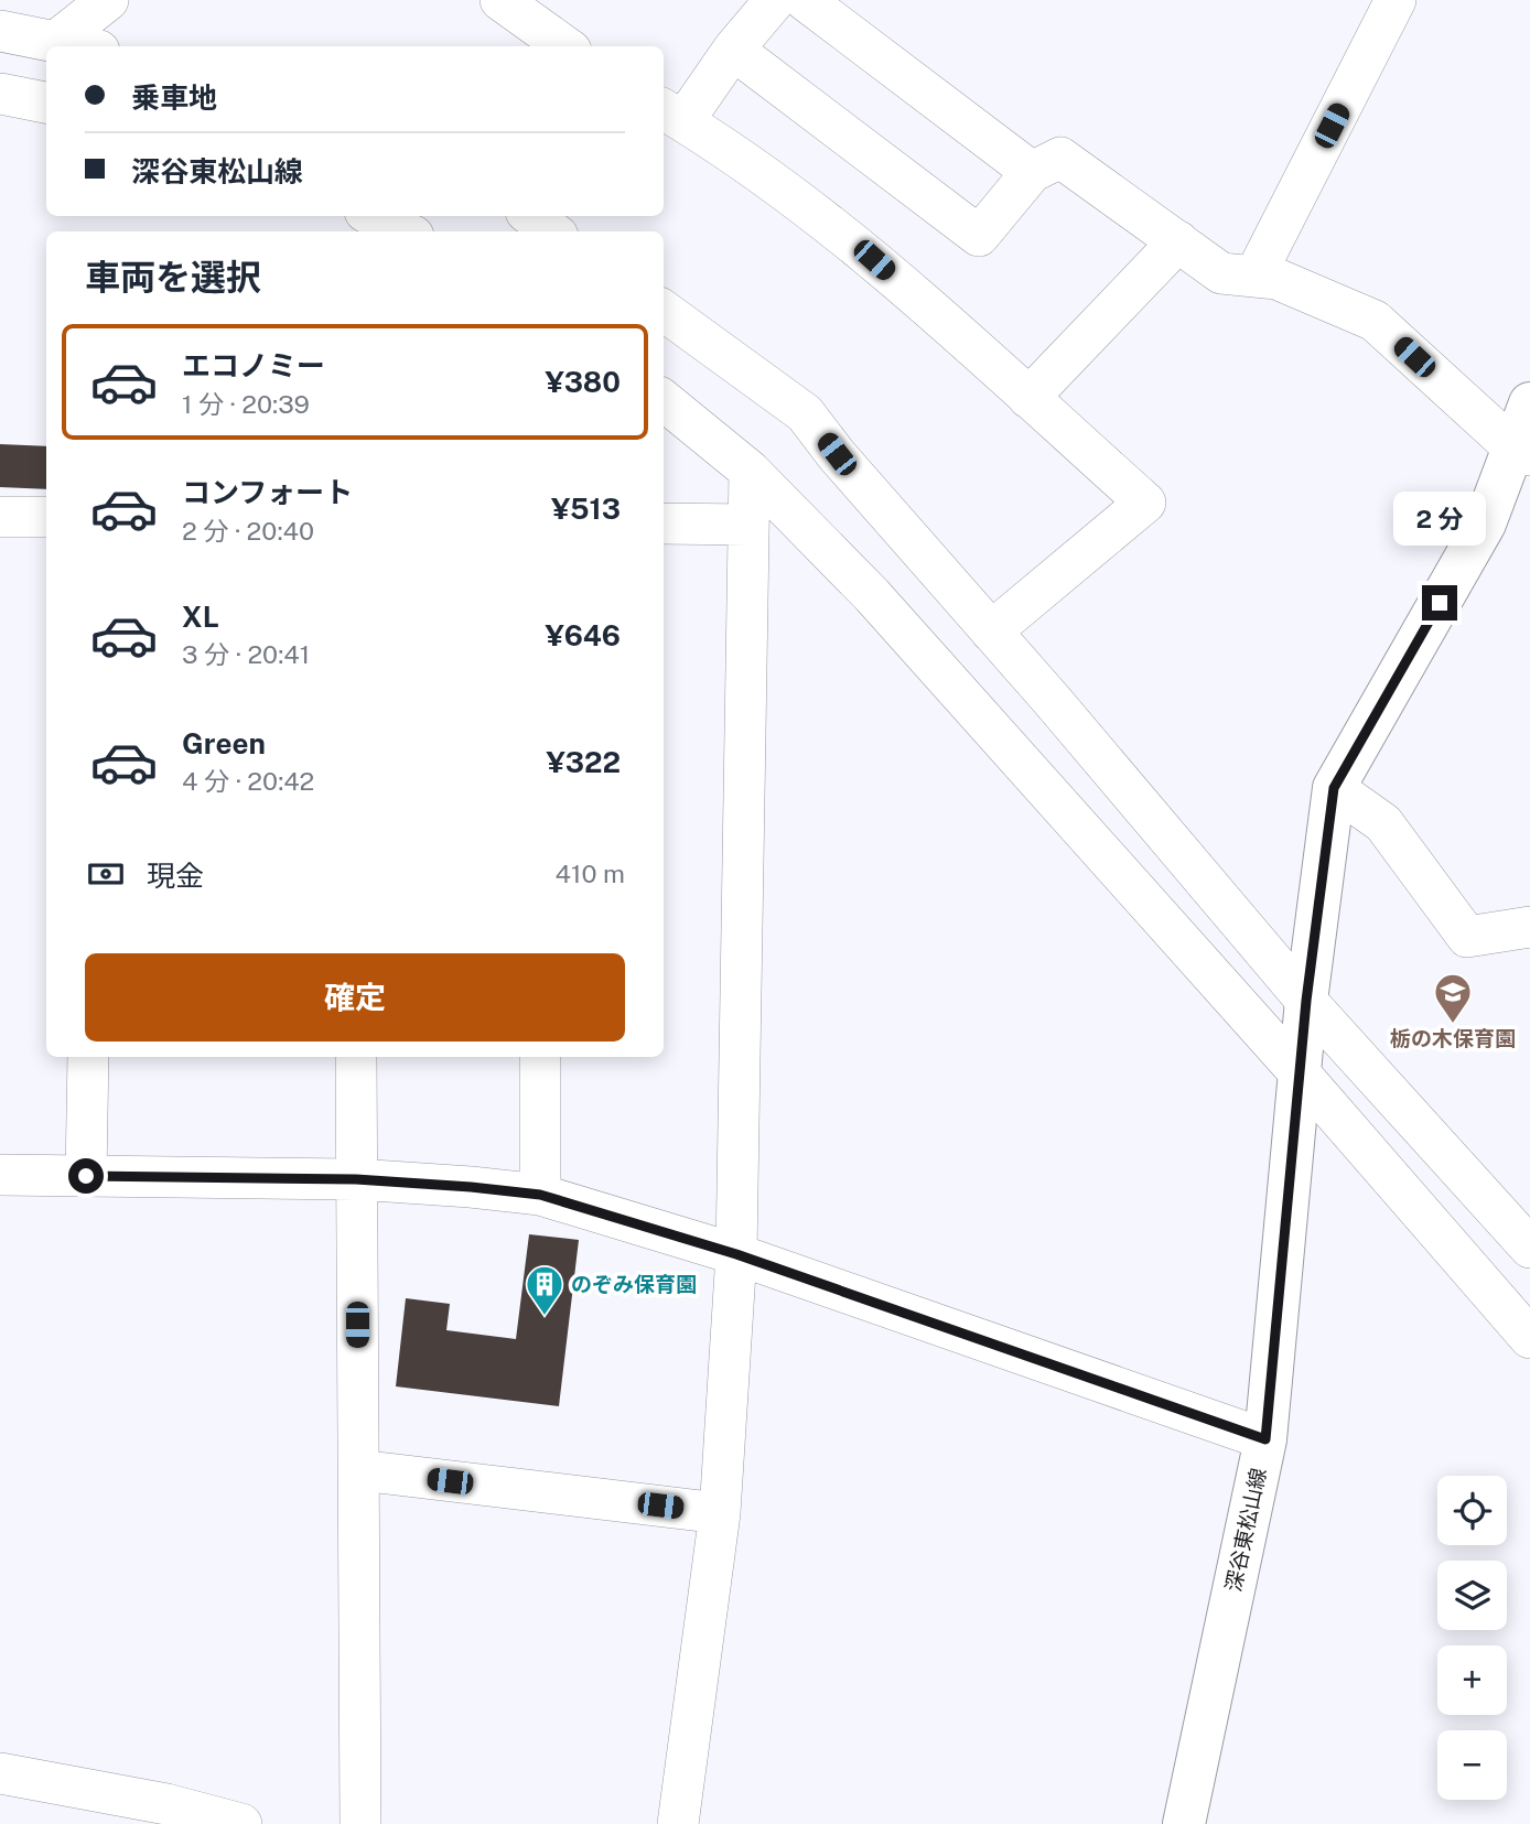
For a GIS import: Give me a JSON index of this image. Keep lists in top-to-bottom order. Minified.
{"streets":{"main road":["深谷東松山線"]},"places":{"school or university":["栃の木保育園"],"building":["のぞみ保育園"]},"page":{"banner":["乗車地","深谷東松山線"],"heading":"車両を選択","list":[{"name":"エコノミー","note":"1 分 · 20:39","value":"¥380"},{"name":"コンフォート","note":"2 分 · 20:40","value":"¥513"},{"name":"XL","note":"3 分 · 20:41","value":"¥646"},{"name":"Green","note":"4 分 · 20:42","value":"¥322"}],"bubble":"2 分","pay":["現金","410 m"],"buttons":"確定","map_buttons":["+","−"]}}
